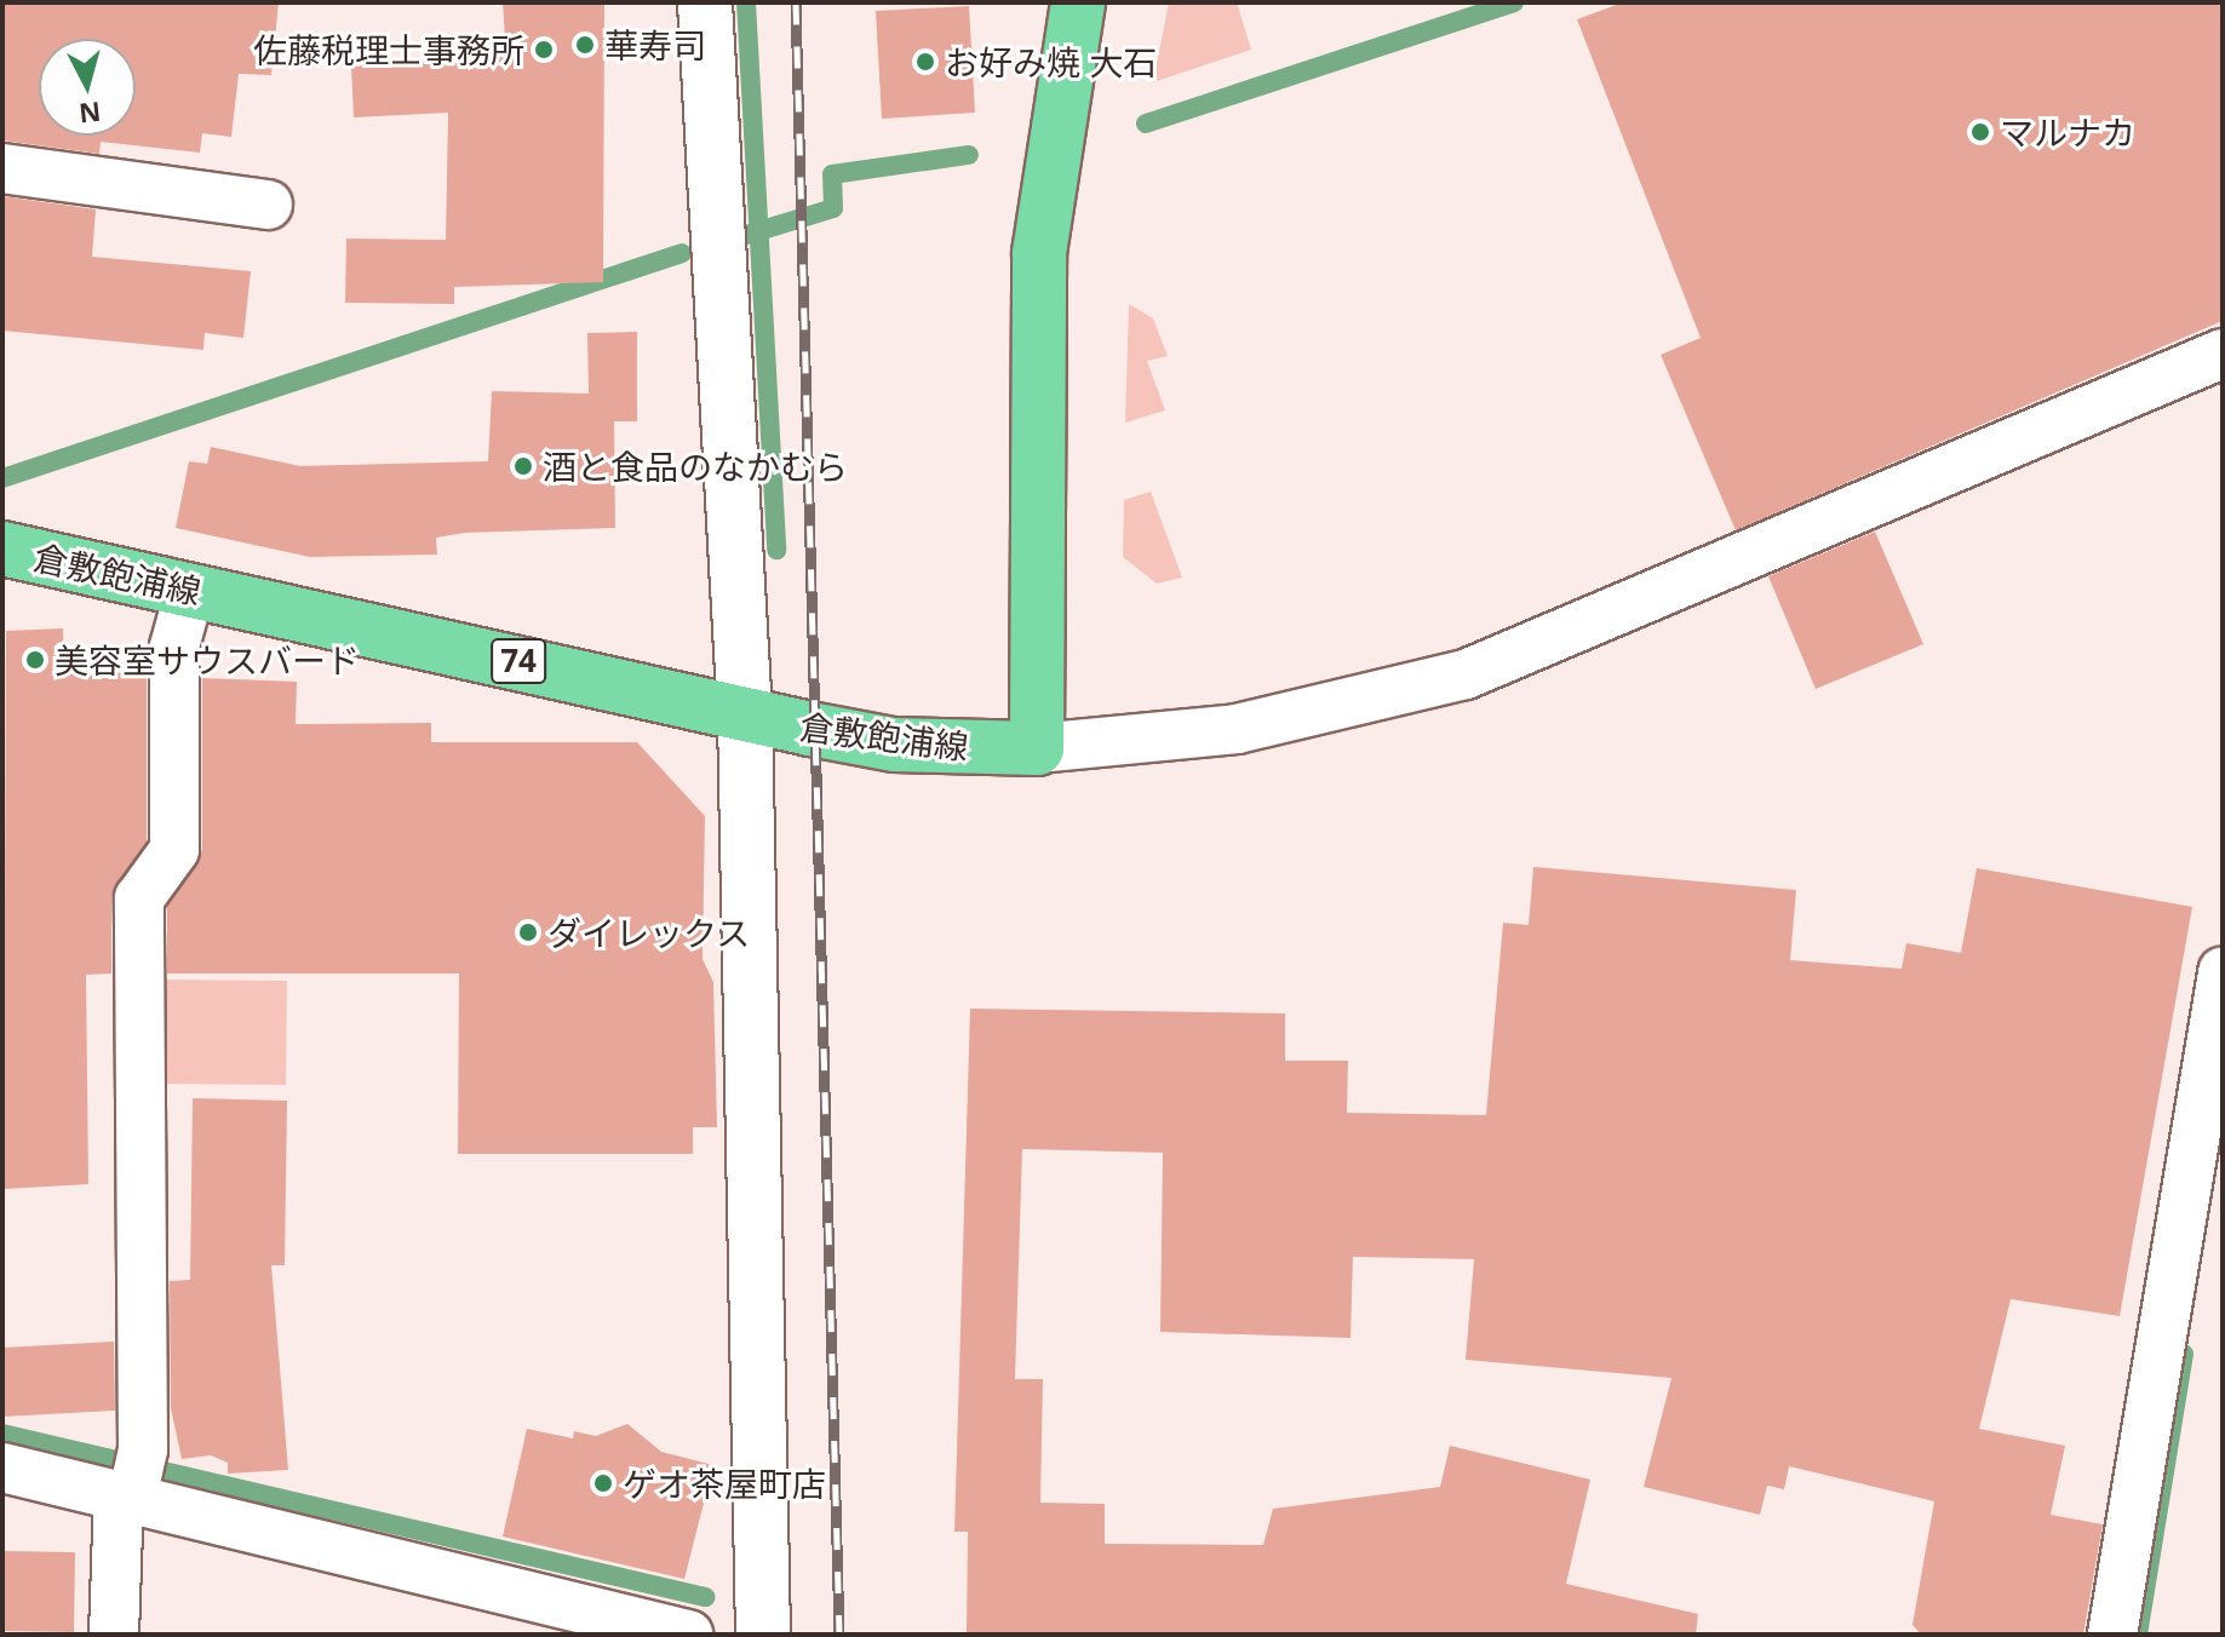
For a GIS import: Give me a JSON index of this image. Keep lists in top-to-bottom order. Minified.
{"streets":{"main road":["倉敷飽浦線","74"]},"places":["華寿司","佐藤税理士事務所","お好み焼 大石","マルナカ","酒と食品のなかむら","美容室サウスバード","ダイレックス","ゲオ茶屋町店"],"north":"bottom"}
